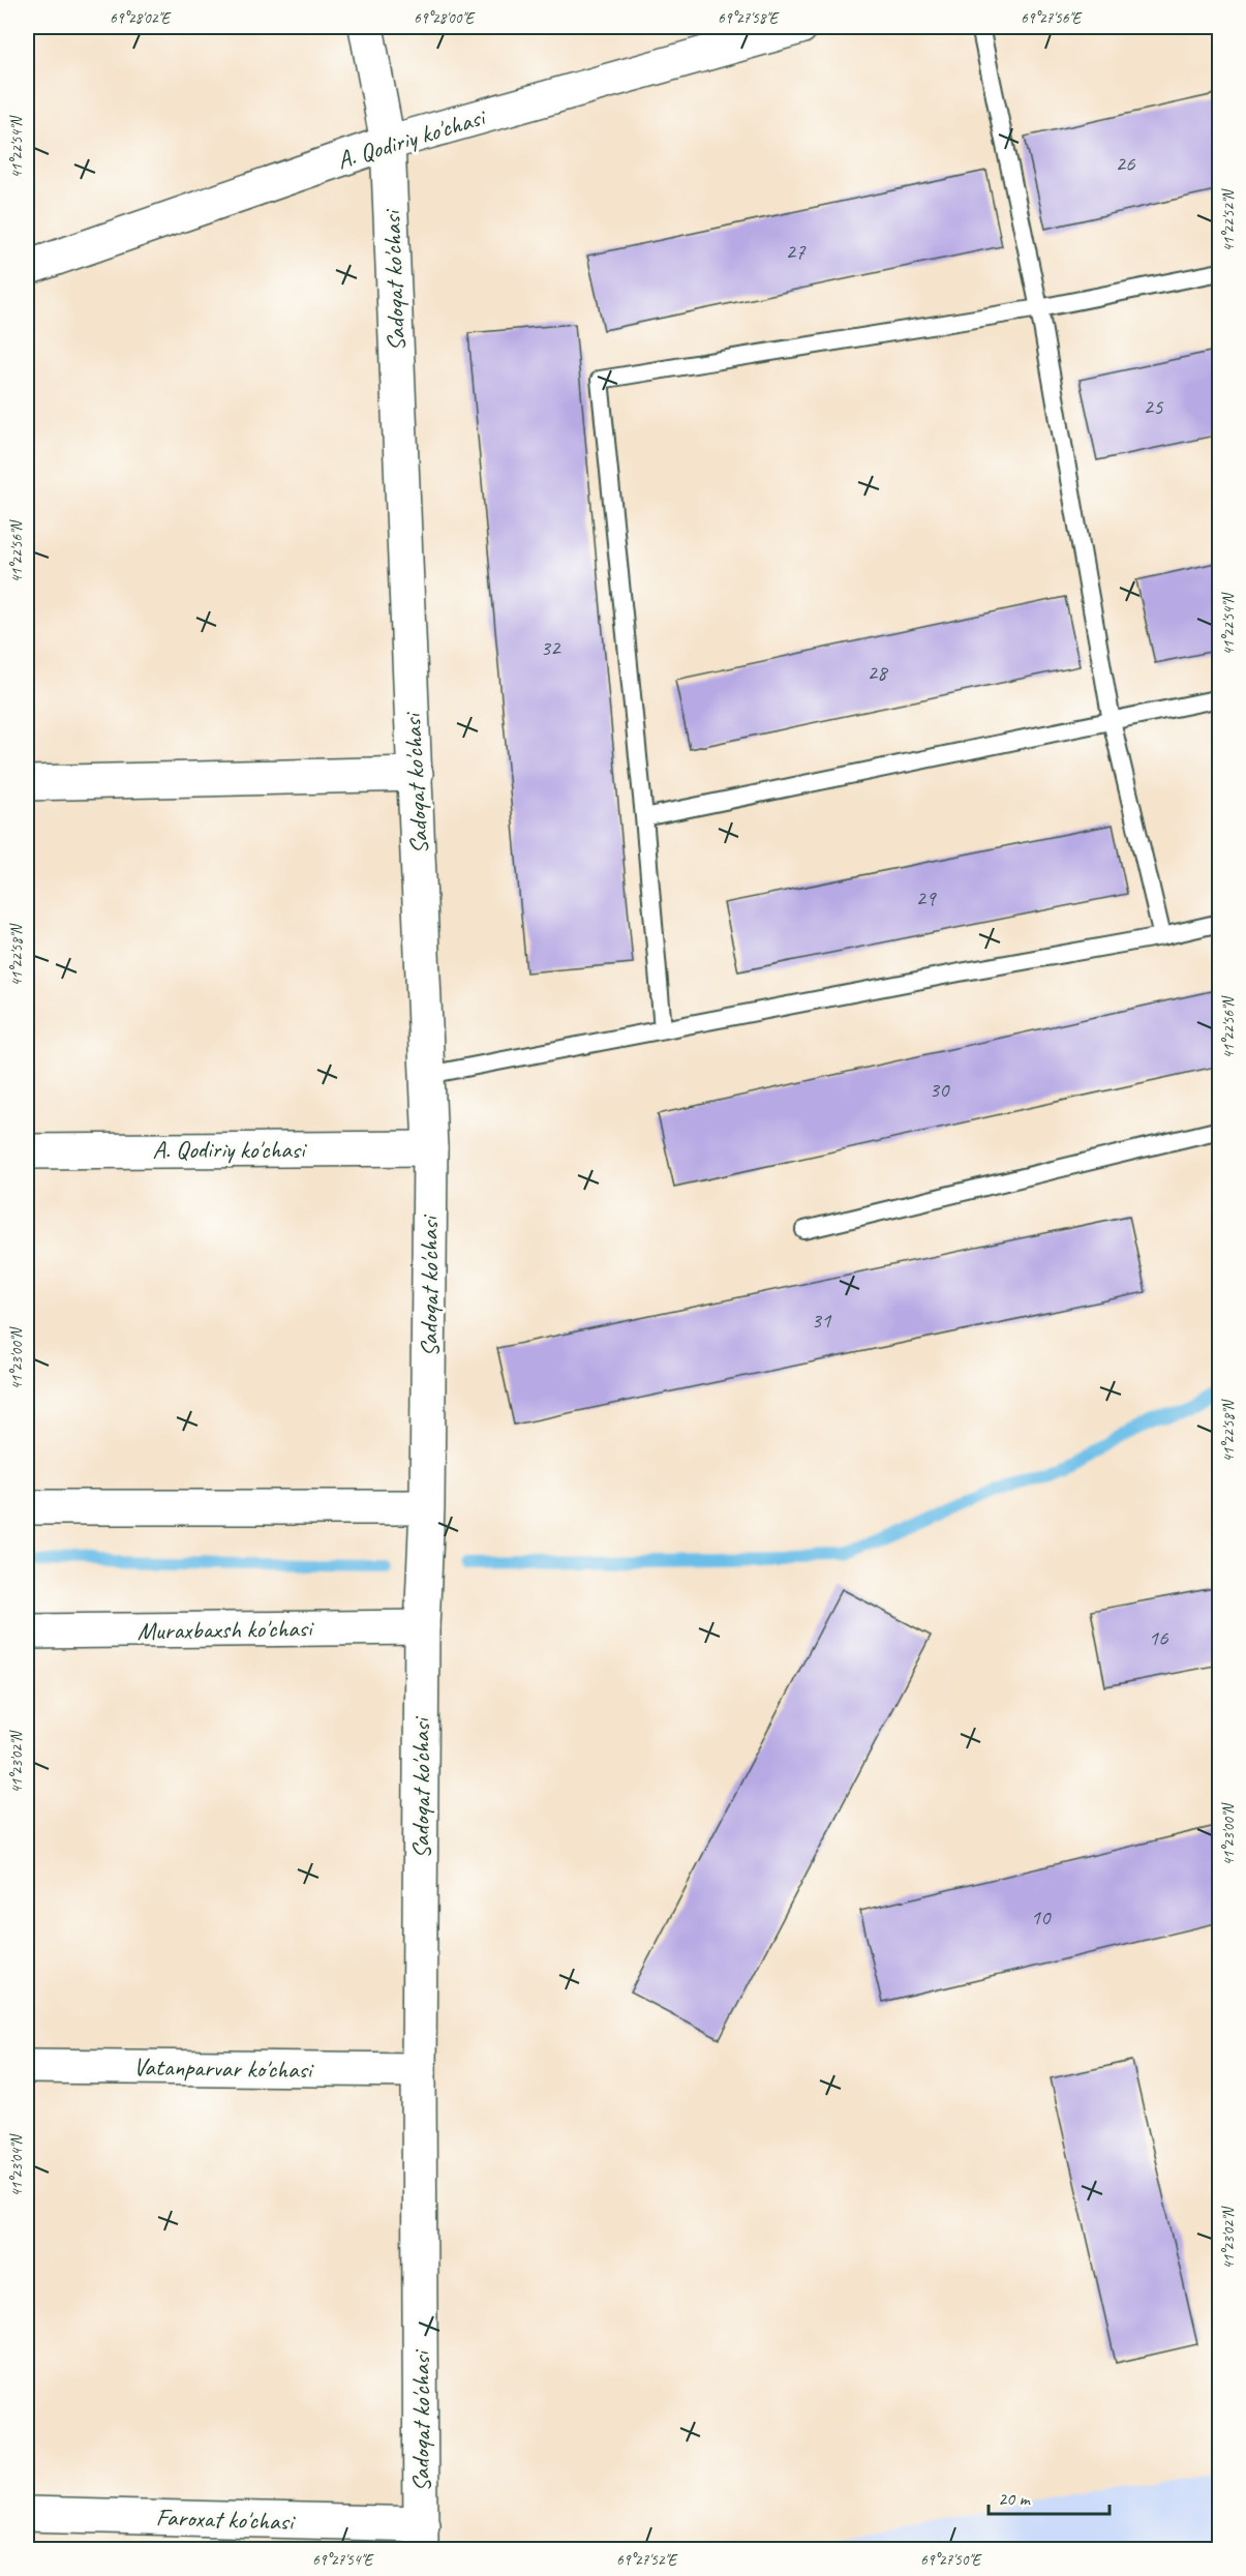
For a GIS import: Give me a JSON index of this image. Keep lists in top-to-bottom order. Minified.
{"streets":{"street":["A. Qodiriy ko'chasi","Sadoqat ko'chasi","Muraxbaxsh ko'chasi","Vatanparvar ko'chasi","Faroxat ko'chasi"]},"crossings":[["A. Qodiriy ko'chasi","Sadoqat ko'chasi"],["Sadoqat ko'chasi","Muraxbaxsh ko'chasi"],["Sadoqat ko'chasi","Vatanparvar ko'chasi"],["Sadoqat ko'chasi","Faroxat ko'chasi"]],"house_numbers":["26","27","25","32","28","29","30","31","16","10"],"scale_bar":"20 m","coordinates":["69°28'02\"E","69°28'00\"E","69°27'58\"E","69°27'56\"E","41°22'54\"N","41°22'52\"N","41°22'56\"N","41°22'58\"N","41°23'00\"N","41°23'02\"N","41°23'04\"N","69°27'54\"E","69°27'52\"E","69°27'50\"E"]}
